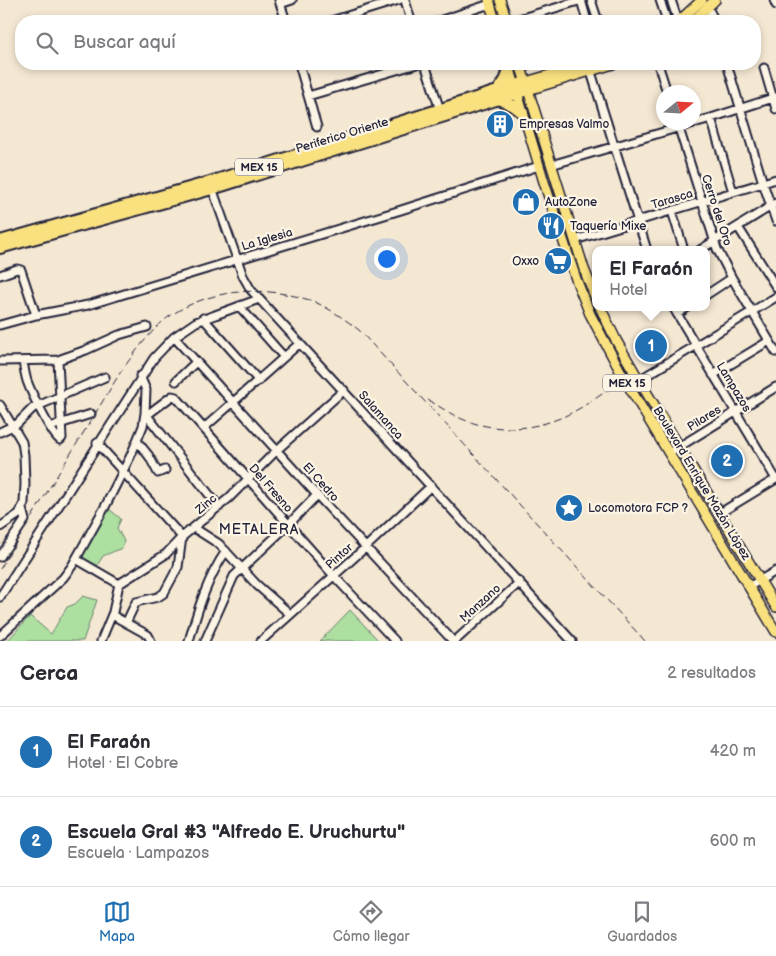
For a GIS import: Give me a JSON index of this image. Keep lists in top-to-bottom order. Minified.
{"streets":{"highway":["Periferico Oriente","MEX 15"],"main road":["Boulevard Enrique Mazón López"],"street":["Tarasca","Cerro del Oro","La Iglesia","Lampazos","Salamanca","Pilares","El Cedro","Del Fresno","Zinc","Pintor","Manzano"]},"crossings":[["Periferico Oriente","Salamanca"],["Periferico Oriente","Boulevard Enrique Mazón López"],["Tarasca","Cerro del Oro"],["La Iglesia","Salamanca"],["La Iglesia","Boulevard Enrique Mazón López"],["Lampazos","Pilares"],["Salamanca","Zinc"],["Salamanca","Pintor"],["Salamanca","Manzano"],["Pilares","Boulevard Enrique Mazón López"],["El Cedro","Zinc"],["El Cedro","Pintor"],["El Cedro","Manzano"],["Del Fresno","Zinc"],["Del Fresno","Pintor"]],"districts":["METALERA"],"places":{"building":["Empresas Valmo"],"shop":["AutoZone"],"restaurant":["Taquería Mixe"],"supermarket":["Oxxo"],"place":["Locomotora FCP ?"]},"north":"right","page":{"search":"Buscar aquí","popup":["El Faraón","Hotel"],"pins":["1","2"],"heading":["Cerca","2 resultados"],"list":[{"mark":"1","name":"El Faraón","note":"Hotel · El Cobre","value":"420 m"},{"mark":"2","name":"Escuela Gral #3 \"Alfredo E. Uruchurtu\"","note":"Escuela · Lampazos","value":"600 m"}],"nav":["Mapa","Cómo llegar","Guardados"]}}
